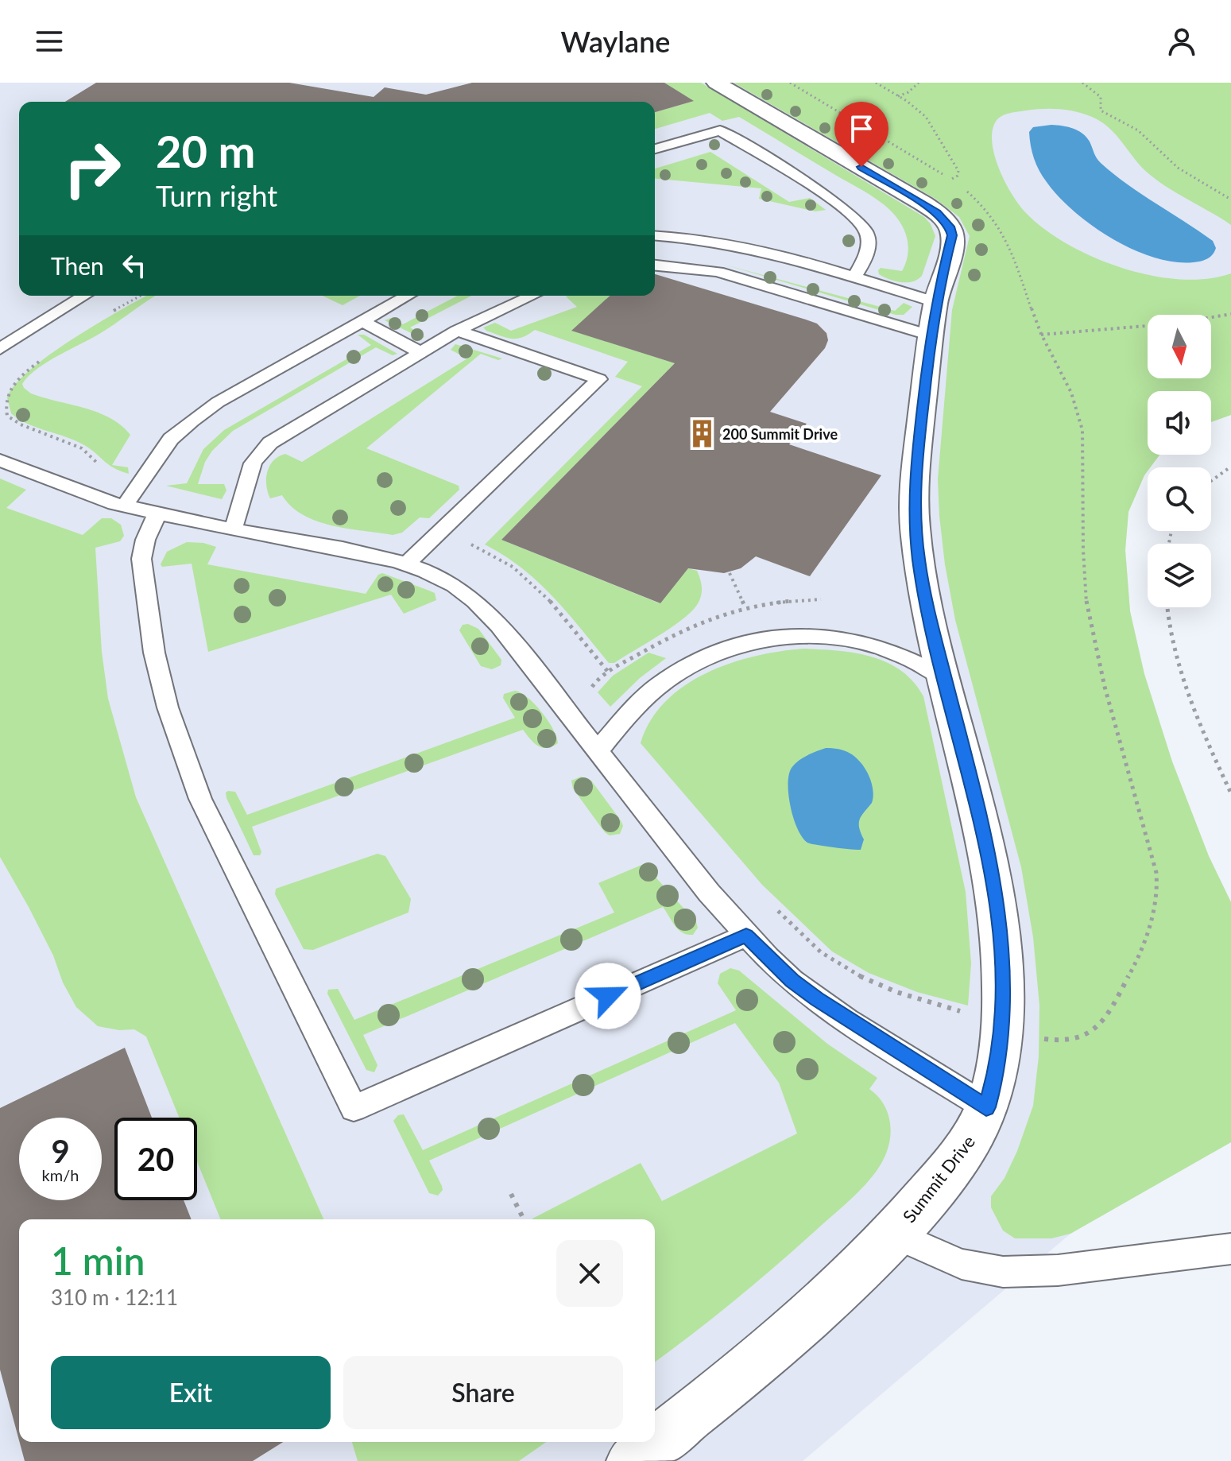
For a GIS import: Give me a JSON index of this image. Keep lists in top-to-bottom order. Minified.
{"streets":{"street":["Summit Drive"]},"places":{"building":["200 Summit Drive"]},"north":"bottom","page":{"header":"Waylane","turn":["20 m","Turn right"],"then":"Then","speed":"9 km/h","limit":"20","heading":["1 min","310 m · 12:11"],"buttons":["Exit","Share"]}}
